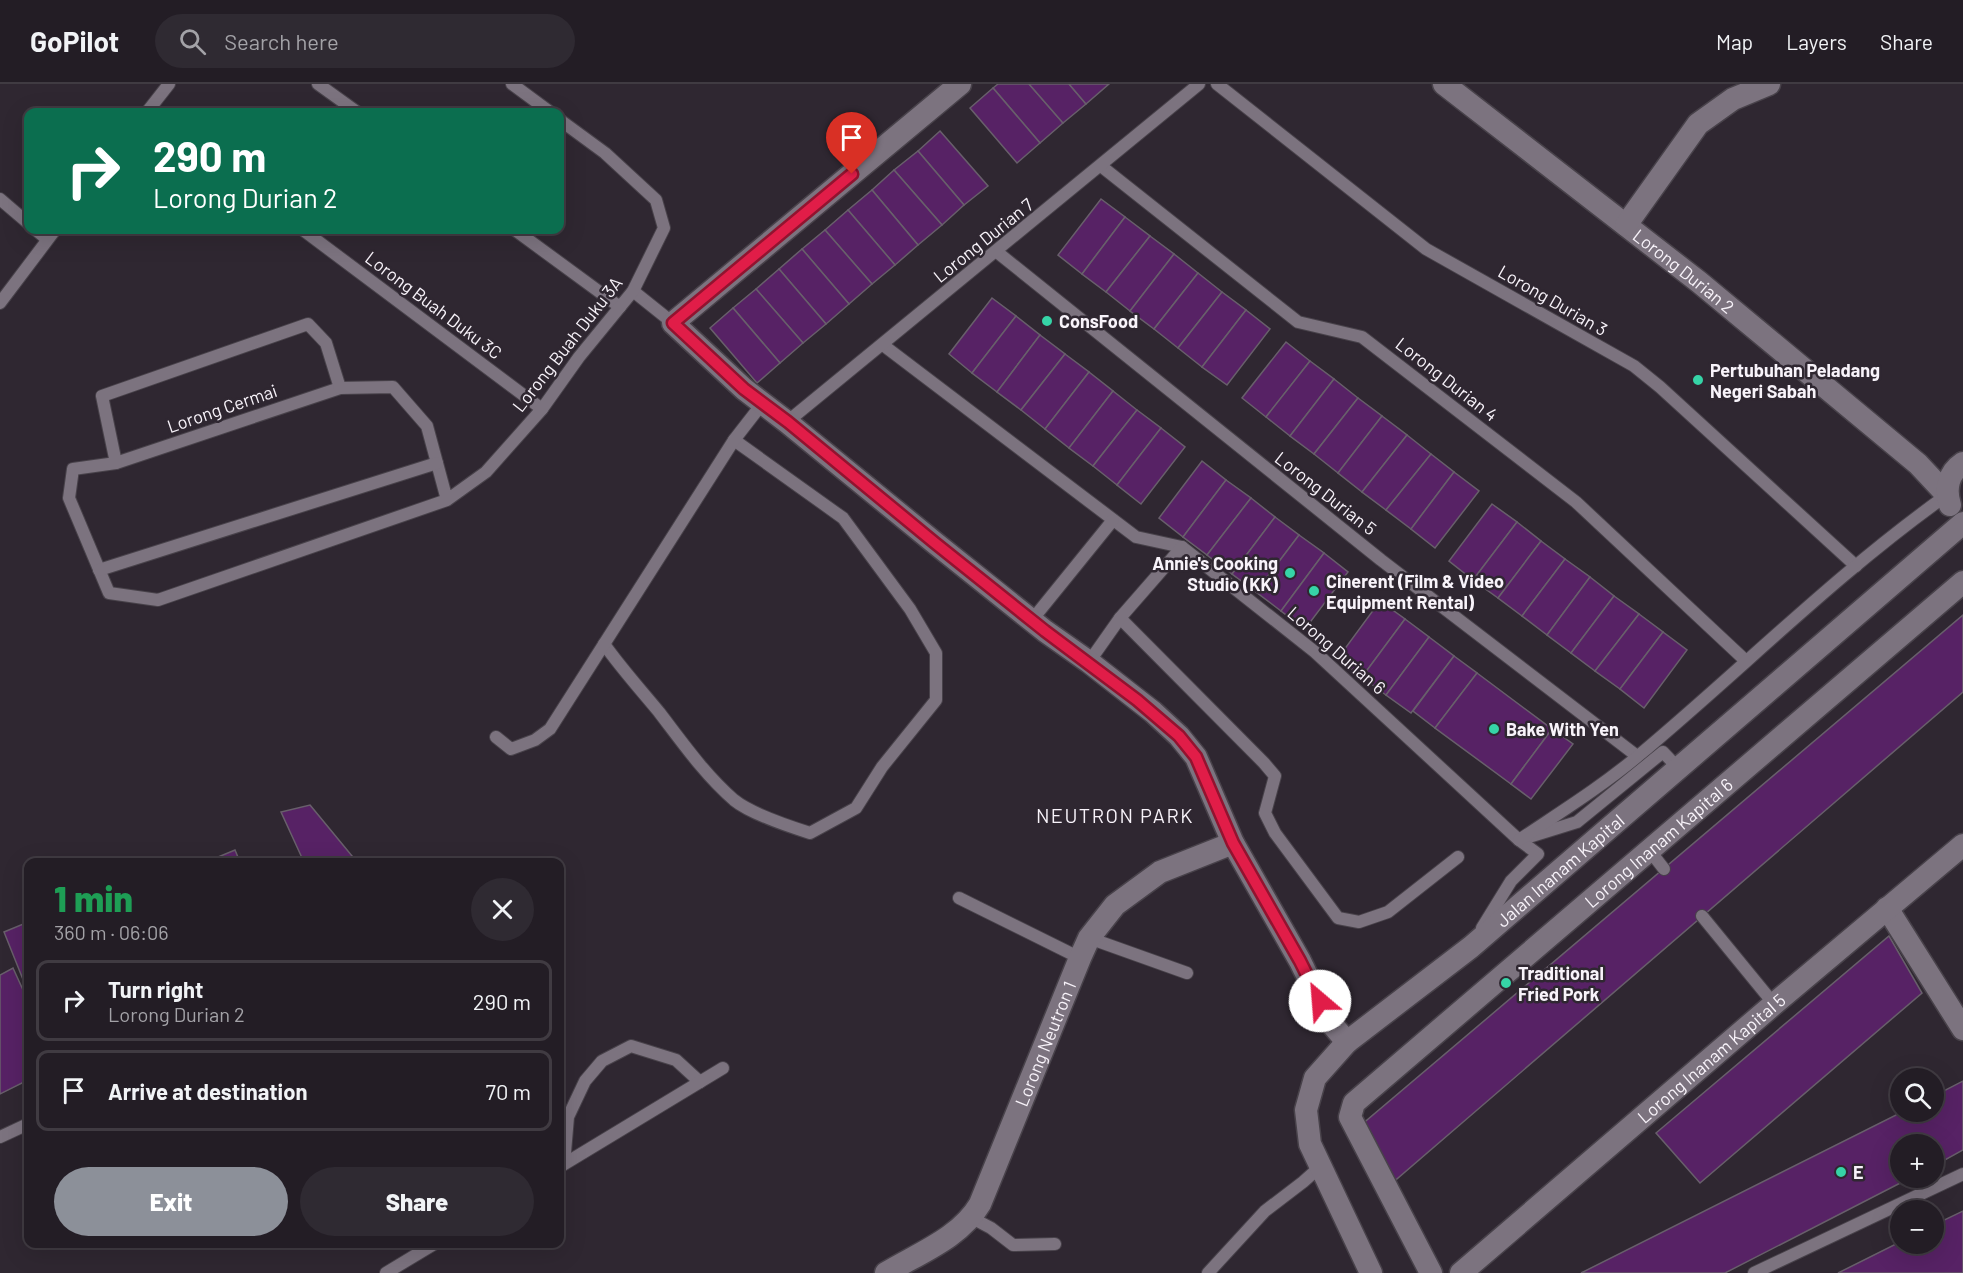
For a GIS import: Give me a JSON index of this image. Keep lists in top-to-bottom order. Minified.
{"streets":{"street":["Lorong Durian 2","Lorong Inanam Kapital 6","Jalan Inanam Kapital","Lorong Neutron 1","Lorong Inanam Kapital 5"],"lane":["Lorong Durian 7","Lorong Durian 3","Lorong Buah Duku 3C","Lorong Buah Duku 3A","Lorong Durian 4","Lorong Cermai","Lorong Durian 5","Lorong Durian 6"]},"crossings":[["Lorong Durian 7","Lorong Durian 4"],["Lorong Durian 7","Lorong Durian 5"],["Lorong Durian 7","Lorong Durian 6"],["Lorong Durian 2","Jalan Inanam Kapital"],["Lorong Buah Duku 3C","Lorong Buah Duku 3A"],["Lorong Buah Duku 3A","Lorong Cermai"],["Lorong Durian 6","Jalan Inanam Kapital"]],"districts":["NEUTRON PARK"],"places":["ConsFood","Pertubuhan Peladang Negeri Sabah","Annie's Cooking Studio (KK)","Cinerent (Film & Video Equipment Rental)","Bake With Yen","Traditional Fried Pork","E"],"page":{"header":"GoPilot","search":"Search here","nav":["Map","Layers","Share"],"turn":["290 m","Lorong Durian 2"],"heading":["1 min","360 m · 06:06"],"list":[{"name":"Turn right","note":"Lorong Durian 2","value":"290 m"},{"name":"Arrive at destination","value":"70 m"}],"map_buttons":["+","−"],"buttons":["Exit","Share"]}}
